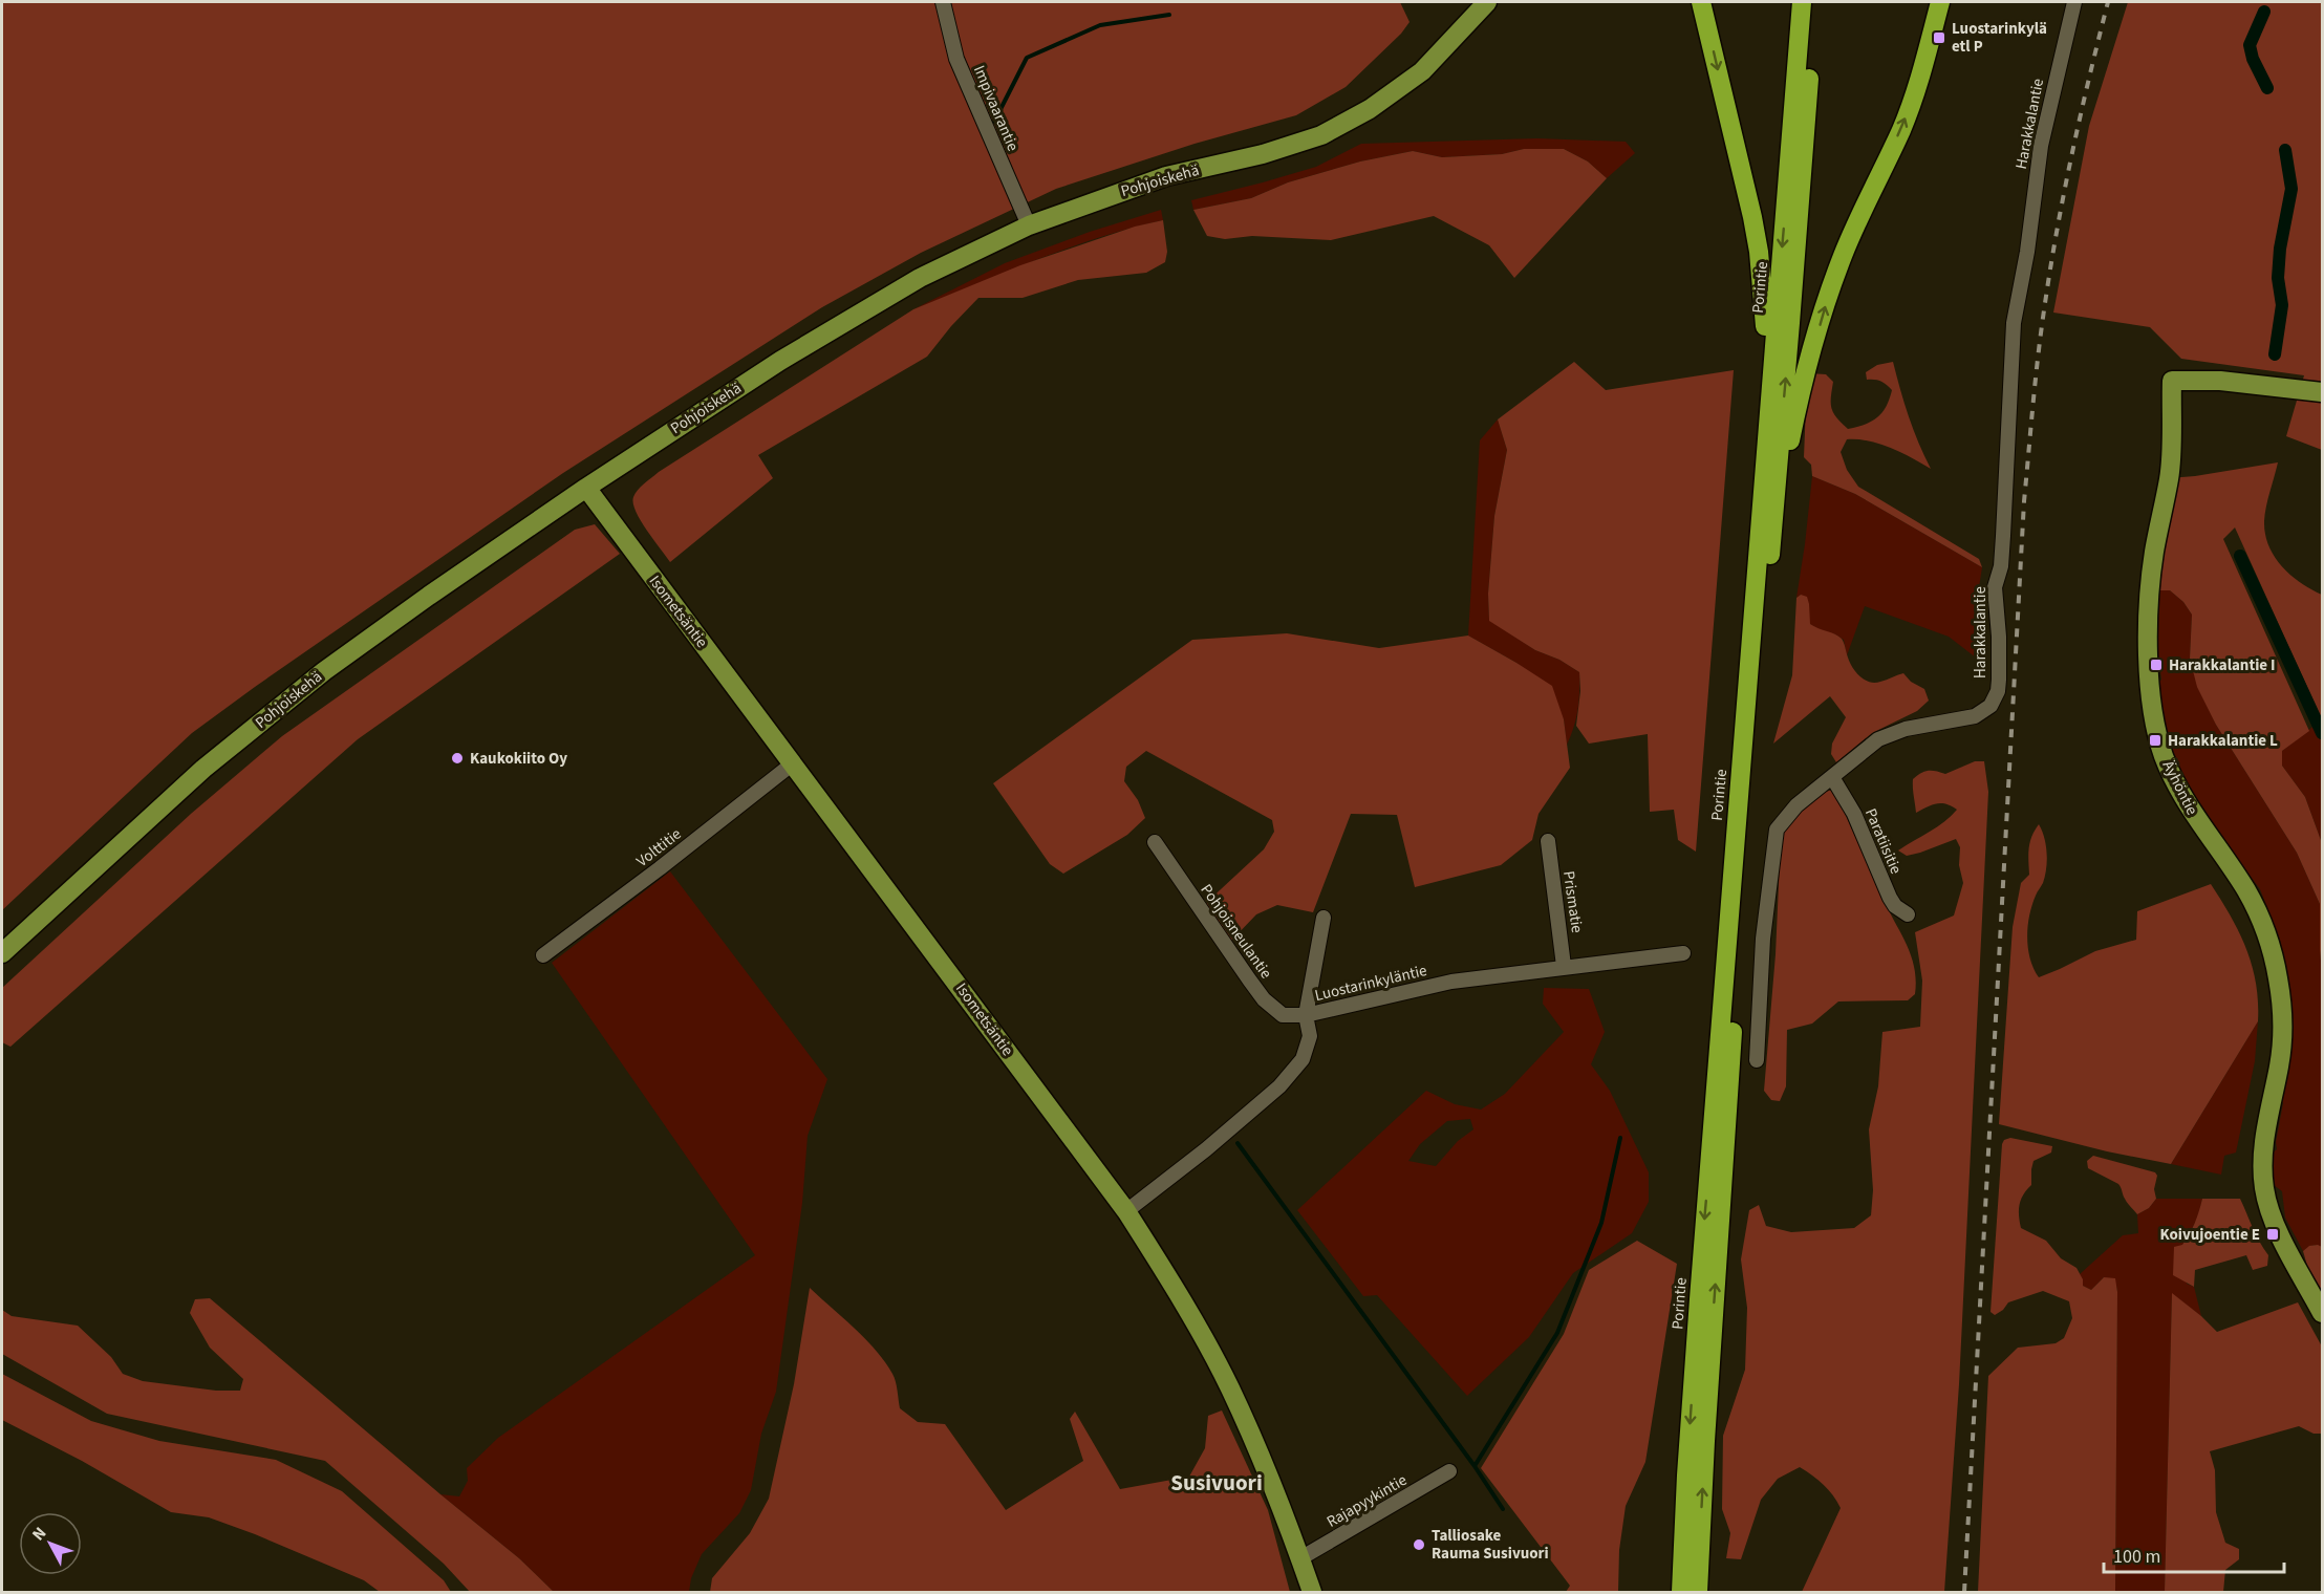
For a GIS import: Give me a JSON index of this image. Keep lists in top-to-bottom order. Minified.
{"streets":{"highway":["Porintie"],"main road":["Pohjoiskehä","Isometsäntie","Äyhöntie"],"street":["Impivaarantie","Harakkalantie","Paratiisitie","Volttitie","Prismatie","Pohjoisneulantie","Luostarinkyläntie","Rajapyykintie"]},"crossings":[["Impivaarantie","Pohjoiskehä"],["Harakkalantie","Paratiisitie"],["Pohjoiskehä","Isometsäntie"],["Isometsäntie","Volttitie"],["Isometsäntie","Luostarinkyläntie"],["Isometsäntie","Rajapyykintie"],["Prismatie","Luostarinkyläntie"],["Pohjoisneulantie","Luostarinkyläntie"]],"districts":["Susivuori"],"places":{"transit":["Luostarinkylä etl P","Harakkalantie I","Harakkalantie L","Koivujoentie E"],"other":["Kaukokiito Oy","Talliosake Rauma Susivuori"]},"scale_bar":"100 m","north":"top left"}
